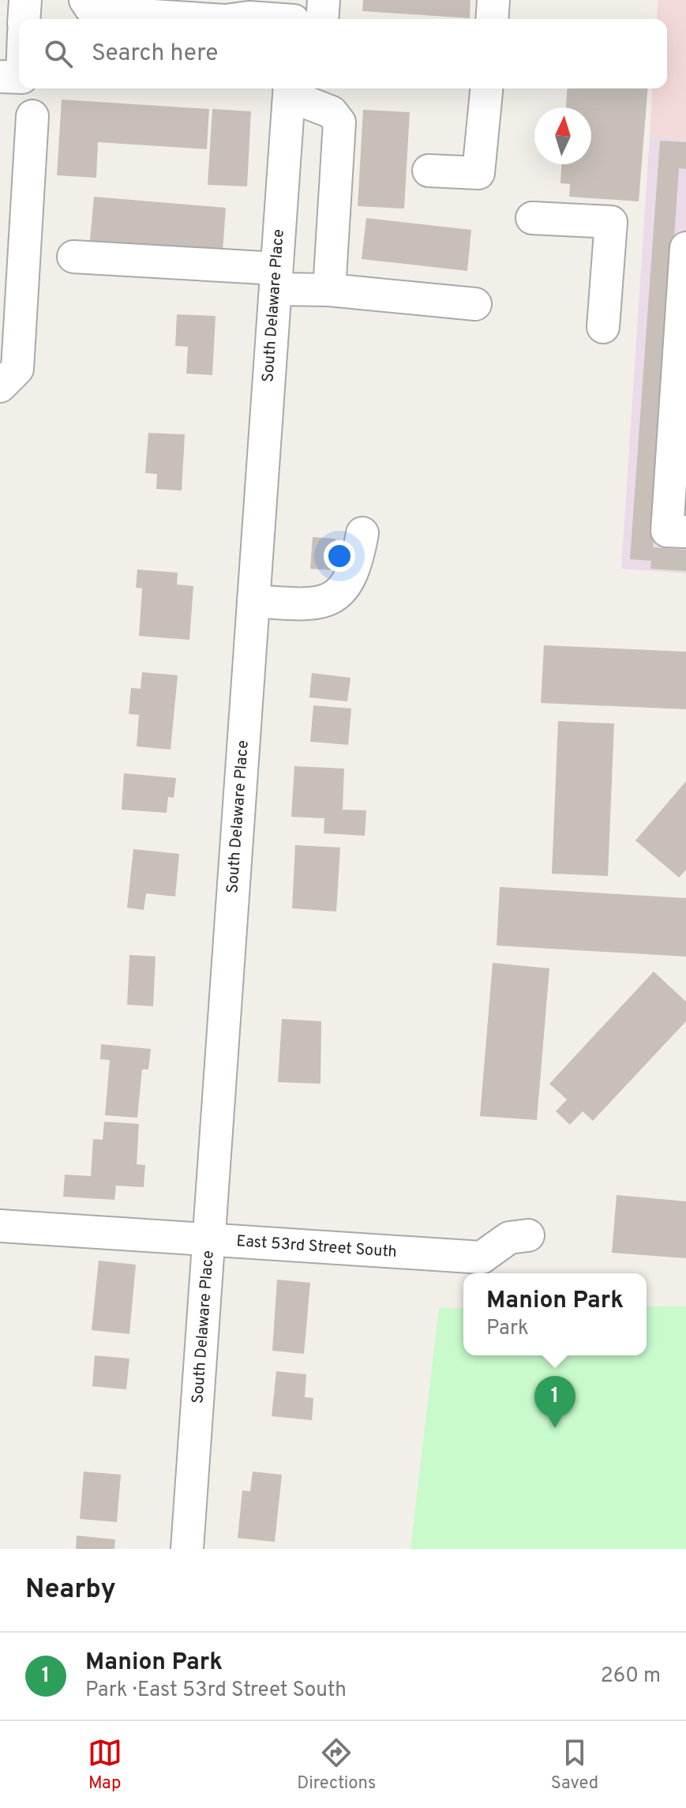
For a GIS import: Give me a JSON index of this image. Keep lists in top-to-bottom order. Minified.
{"streets":{"street":["South Delaware Place","East 53rd Street South"]},"crossings":[["South Delaware Place","East 53rd Street South"]],"north":"top","page":{"search":"Search here","popup":["Manion Park","Park"],"pins":"1","heading":"Nearby","list":[{"mark":"1","name":"Manion Park","note":"Park · East 53rd Street South","value":"260 m"}],"nav":["Map","Directions","Saved"]}}
